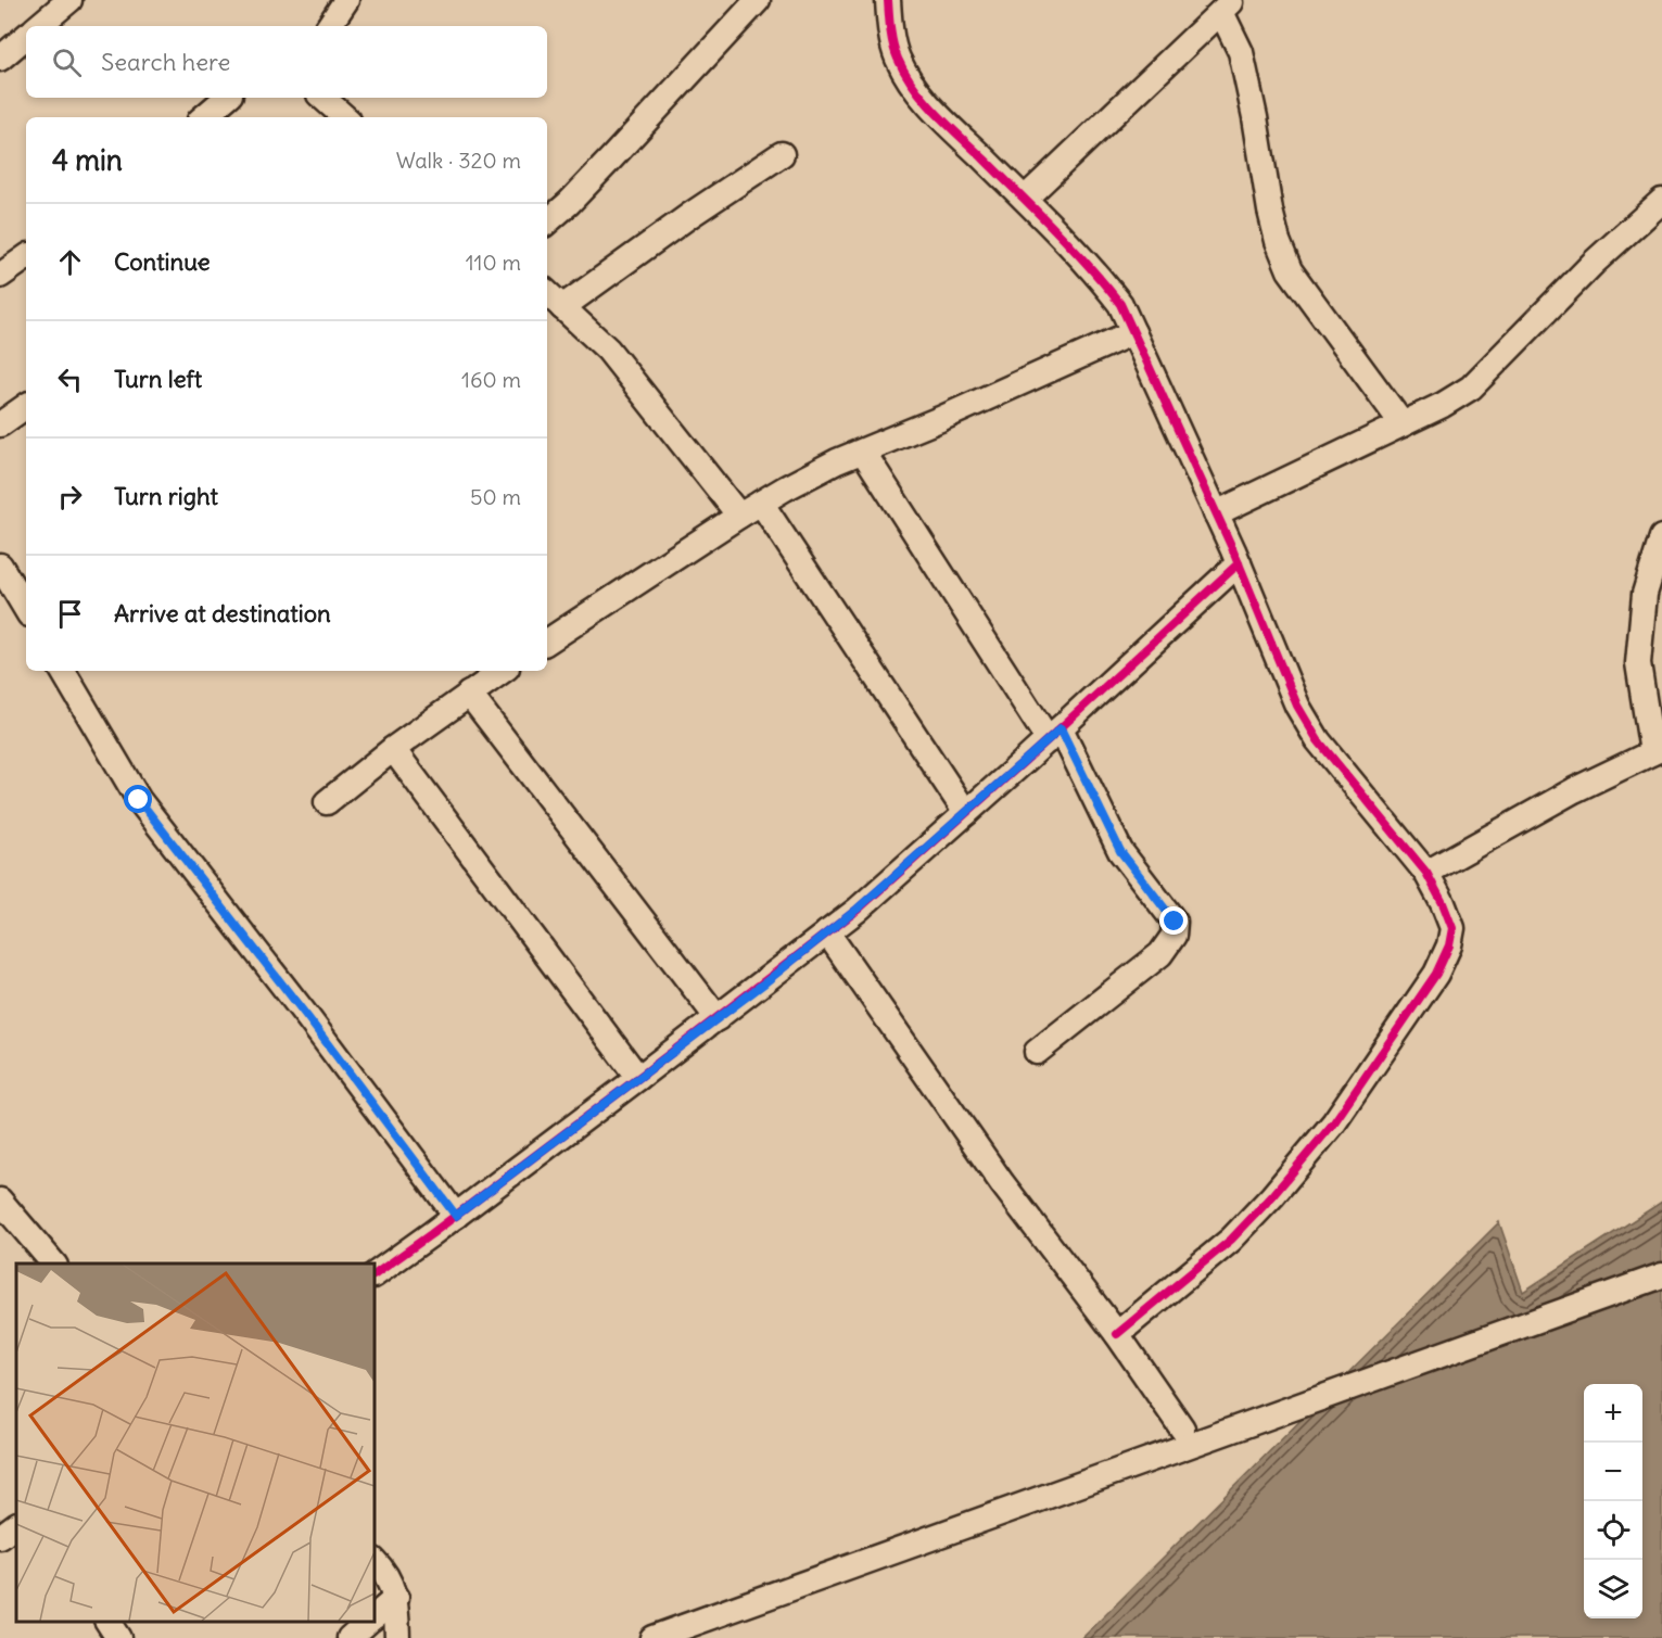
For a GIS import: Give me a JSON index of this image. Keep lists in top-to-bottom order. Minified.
{"page":{"search":"Search here","heading":["4 min","Walk · 320 m"],"list":[["Continue","110 m"],["Turn left","160 m"],["Turn right","50 m"],"Arrive at destination"],"map_buttons":["+","−"]}}
